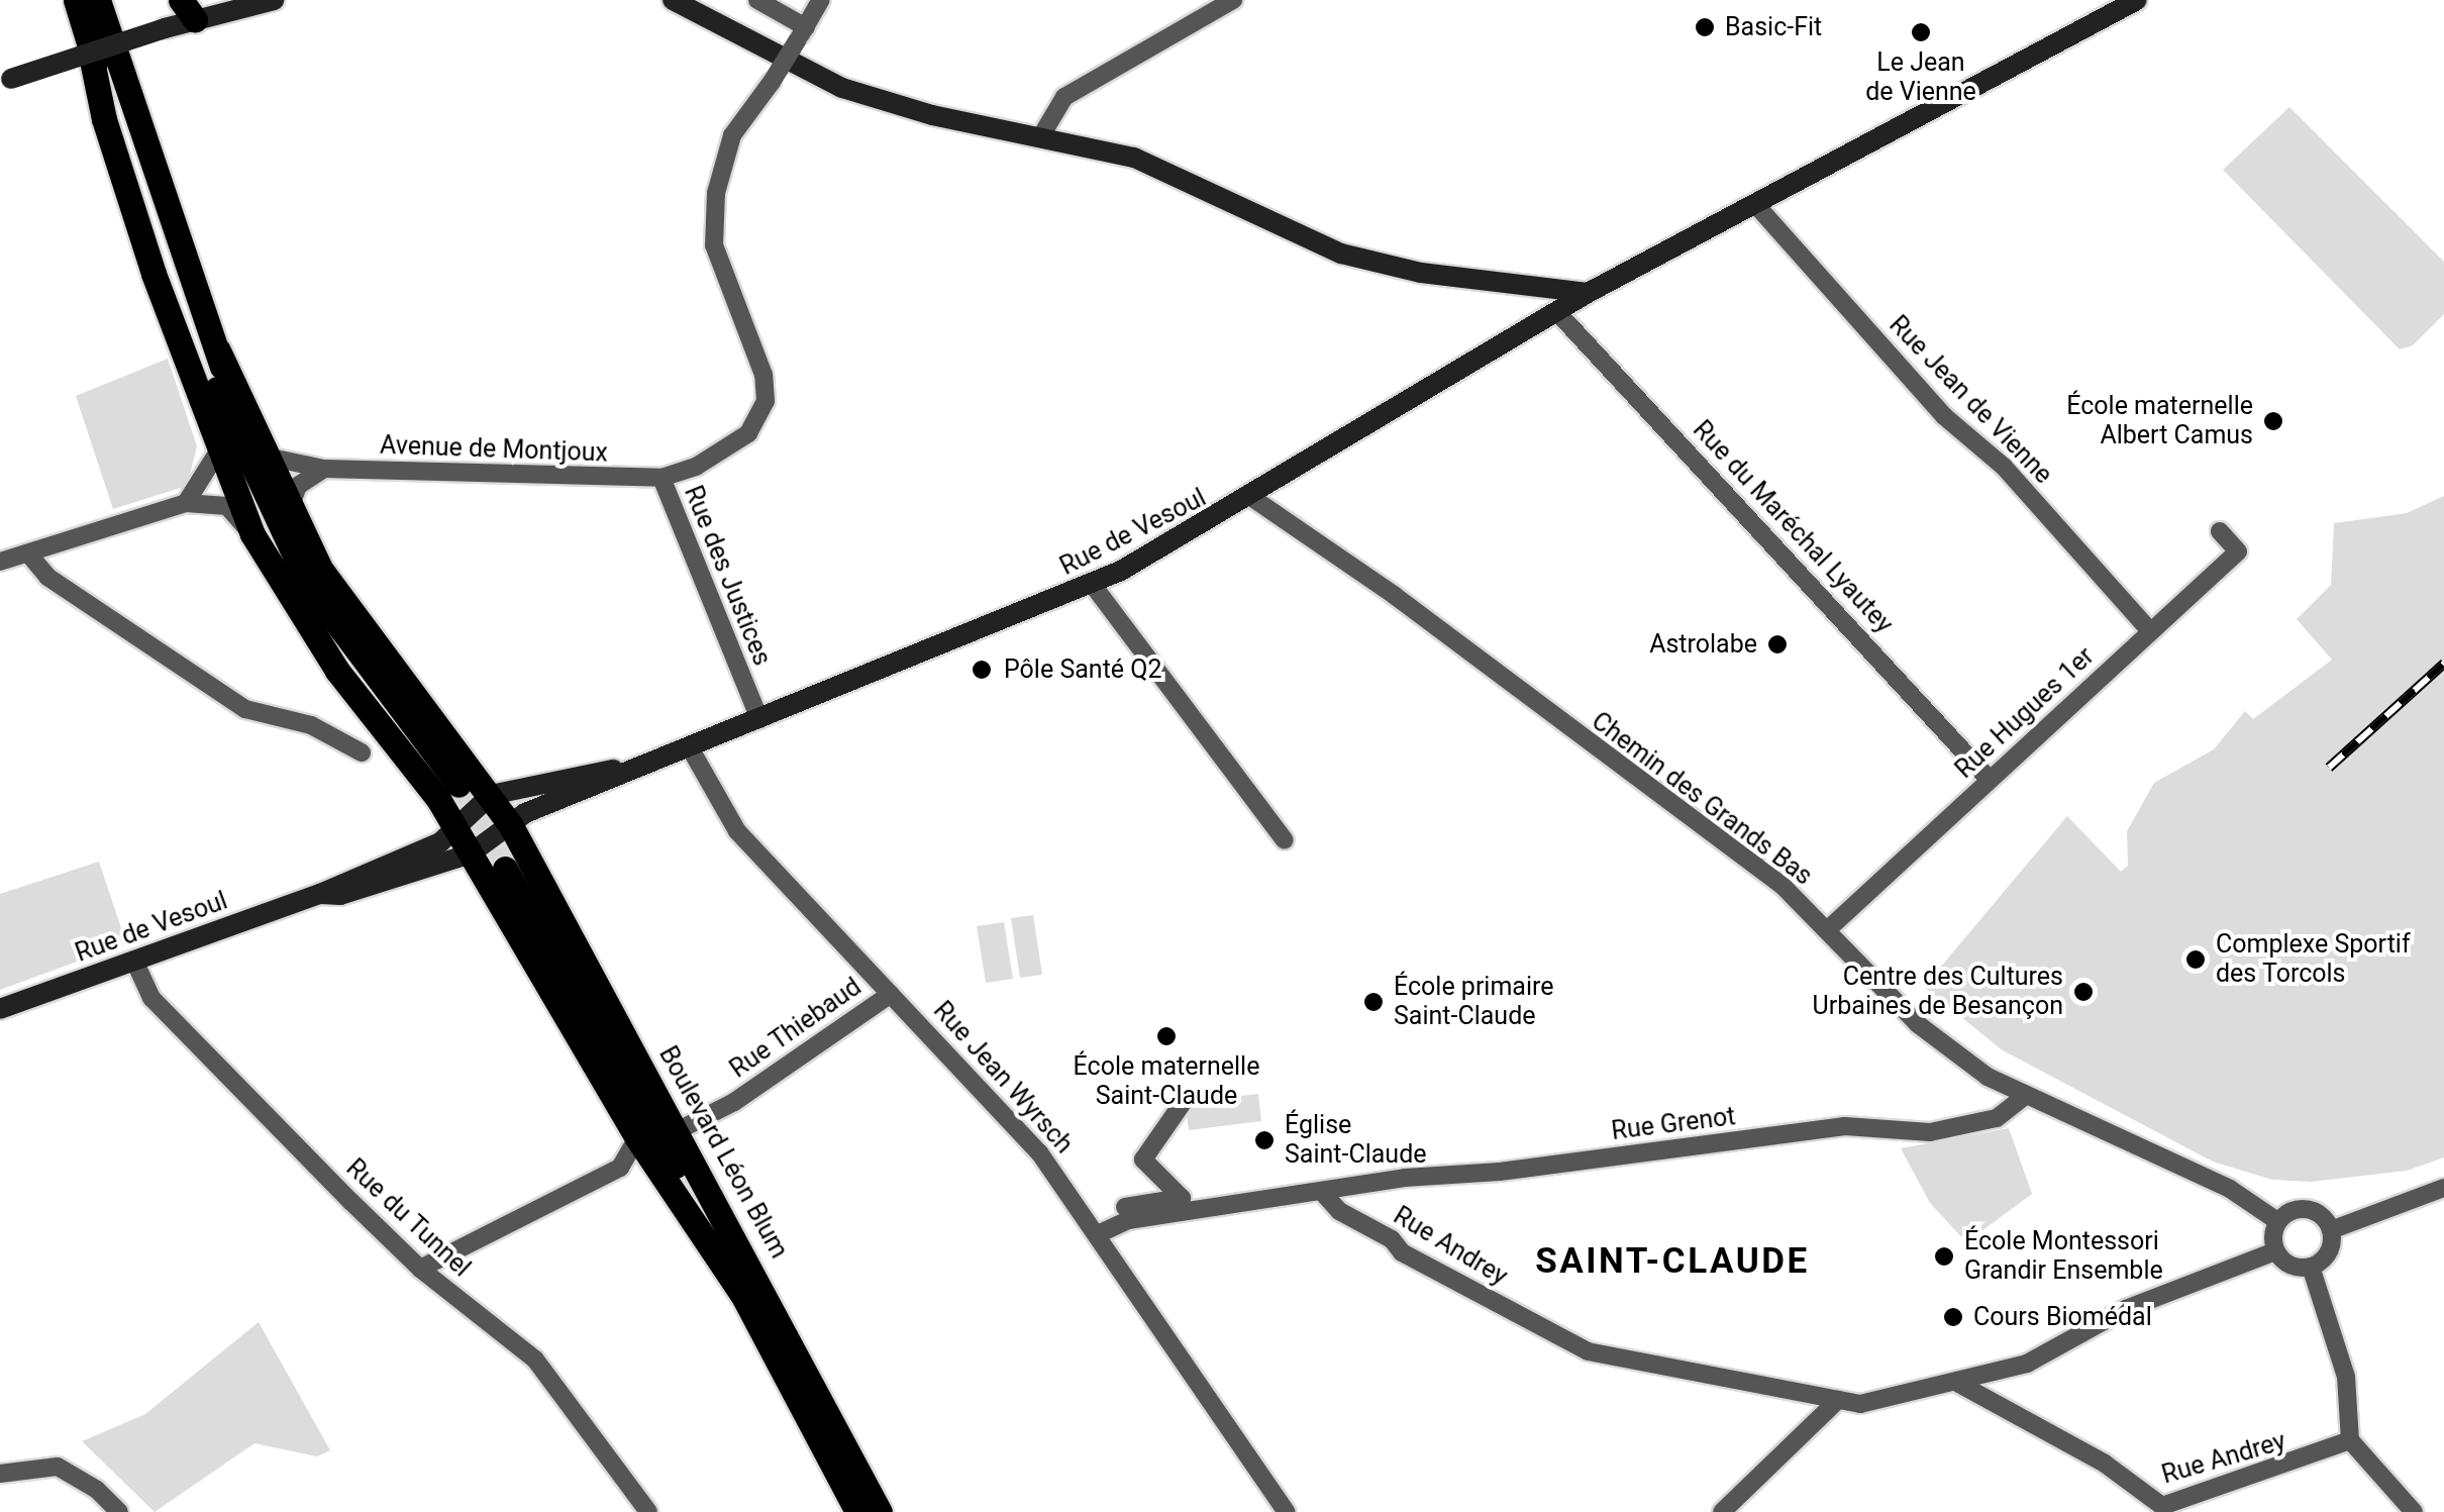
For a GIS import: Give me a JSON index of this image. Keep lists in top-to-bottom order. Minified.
{"streets":{"main road":["Rue de Vesoul","Boulevard Léon Blum"],"street":["Rue Jean de Vienne","Avenue de Montjoux","Rue du Maréchal Lyautey","Rue des Justices","Rue Hugues 1er","Chemin des Grands Bas","Rue Thiebaud","Rue Jean Wyrsch","Rue Grenot","Rue du Tunnel","Rue Andrey"]},"crossings":[["Rue Jean de Vienne","Rue de Vesoul"],["Rue Jean de Vienne","Rue Hugues 1er"],["Avenue de Montjoux","Rue des Justices"],["Avenue de Montjoux","Boulevard Léon Blum"],["Rue du Maréchal Lyautey","Rue de Vesoul"],["Rue du Maréchal Lyautey","Rue Hugues 1er"],["Rue de Vesoul","Rue des Justices"],["Rue de Vesoul","Chemin des Grands Bas"],["Rue de Vesoul","Rue Jean Wyrsch"],["Rue de Vesoul","Boulevard Léon Blum"],["Rue de Vesoul","Rue du Tunnel"],["Rue Hugues 1er","Chemin des Grands Bas"],["Chemin des Grands Bas","Rue Grenot"],["Chemin des Grands Bas","Rue Andrey"],["Rue Thiebaud","Rue Jean Wyrsch"],["Rue Thiebaud","Boulevard Léon Blum"],["Rue Grenot","Rue Andrey"]],"districts":["SAINT-CLAUDE"],"places":["Basic-Fit","Le Jean de Vienne","École maternelle Albert Camus","Astrolabe","Pôle Santé Q2","Complexe Sportif des Torcols","Centre des Cultures Urbaines de Besançon","École primaire Saint-Claude","École maternelle Saint-Claude","Église Saint-Claude","École Montessori Grandir Ensemble","Cours Biomédal"]}
